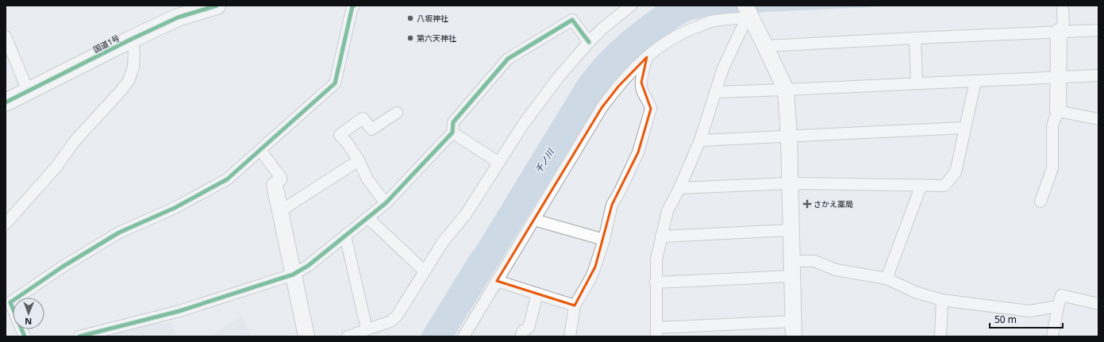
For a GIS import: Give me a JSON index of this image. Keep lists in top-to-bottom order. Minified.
{"streets":{"highway":["国道1号"]},"water":["千ノ川"],"places":{"other":["八坂神社","第六天神社"],"health":["さかえ薬局"]},"scale_bar":"50 m","north":"bottom"}
